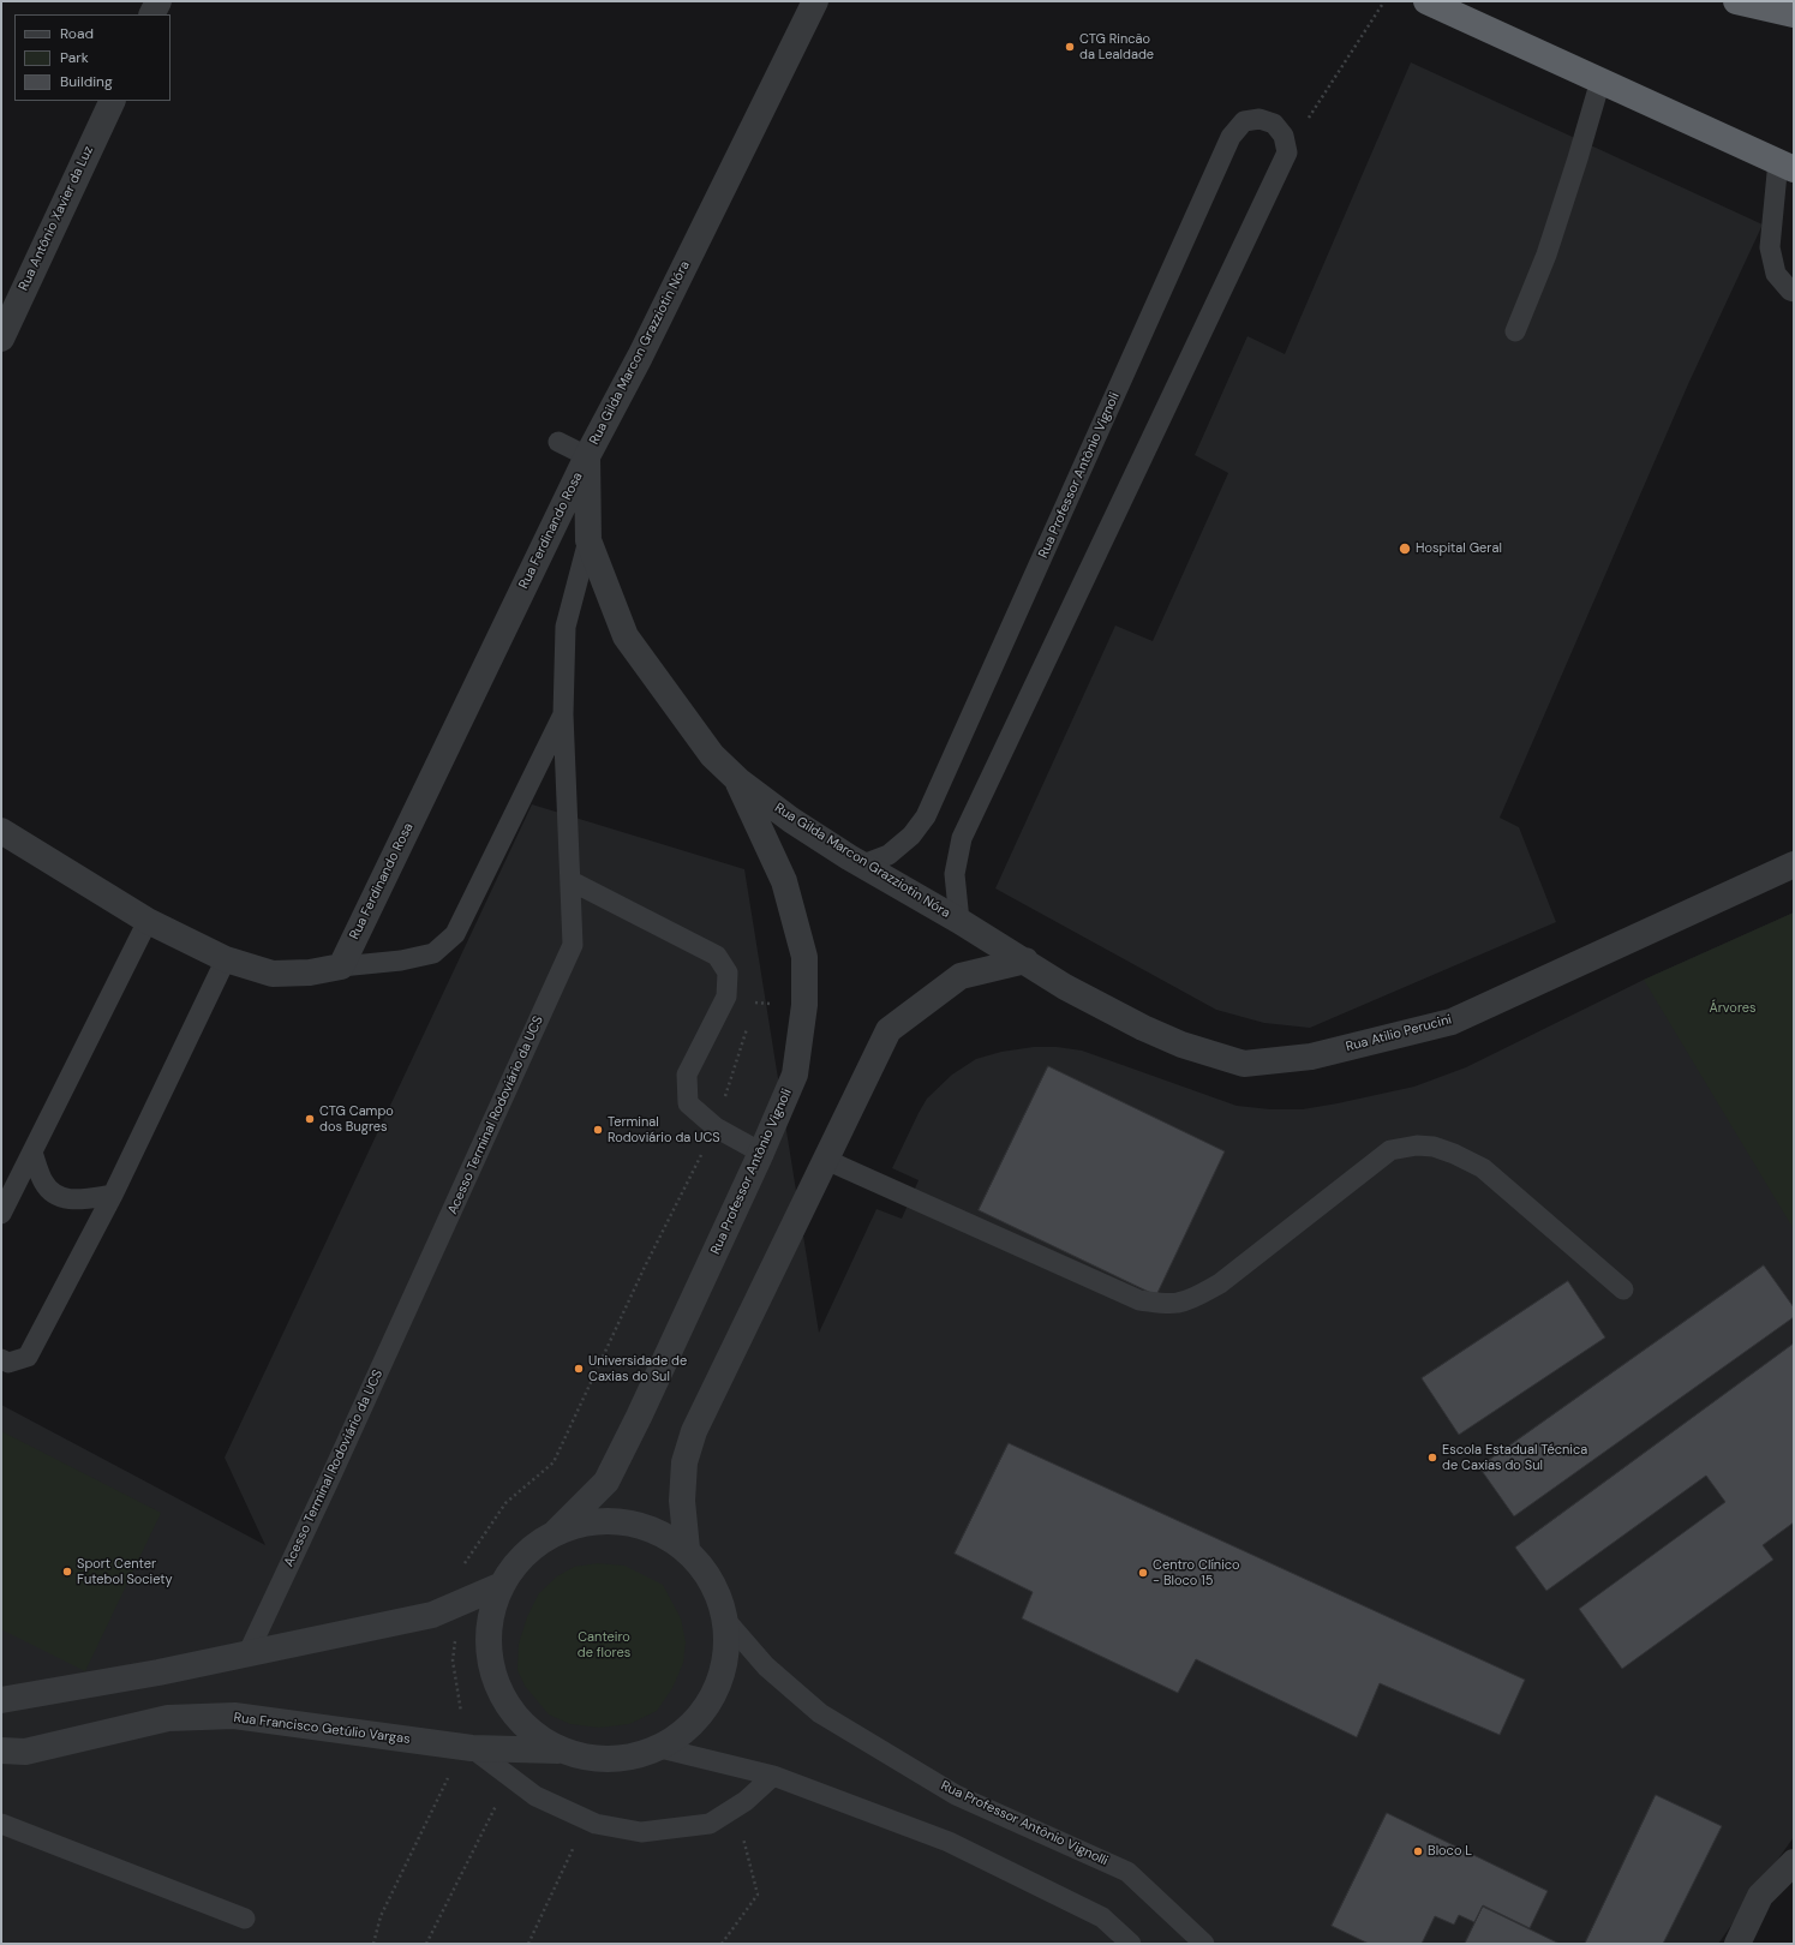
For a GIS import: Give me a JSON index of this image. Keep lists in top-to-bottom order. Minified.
{"streets":{"street":["Rua Antônio Xavier da Luz","Rua Gilda Marcon Grazziotin Nóra","Rua Professor Antônio Vignoli","Rua Ferdinando Rosa","Rua Atilio Perucini","Rua Francisco Getúlio Vargas"],"lane":["Acesso Terminal Rodoviário da UCS","Rua Professor Antônio Vignolli"]},"crossings":[["Rua Gilda Marcon Grazziotin Nóra","Rua Professor Antônio Vignoli"],["Rua Gilda Marcon Grazziotin Nóra","Rua Ferdinando Rosa"],["Rua Gilda Marcon Grazziotin Nóra","Rua Atilio Perucini"],["Rua Gilda Marcon Grazziotin Nóra","Acesso Terminal Rodoviário da UCS"]],"parks":["Árvores","Canteiro de flores"],"places":["CTG Rincão da Lealdade","Hospital Geral","CTG Campo dos Bugres","Terminal Rodoviário da UCS","Universidade de Caxias do Sul","Escola Estadual Técnica de Caxias do Sul","Sport Center Futebol Society","Centro Clínico - Bloco 15","Bloco L"],"legend":["Road","Park","Building"]}
